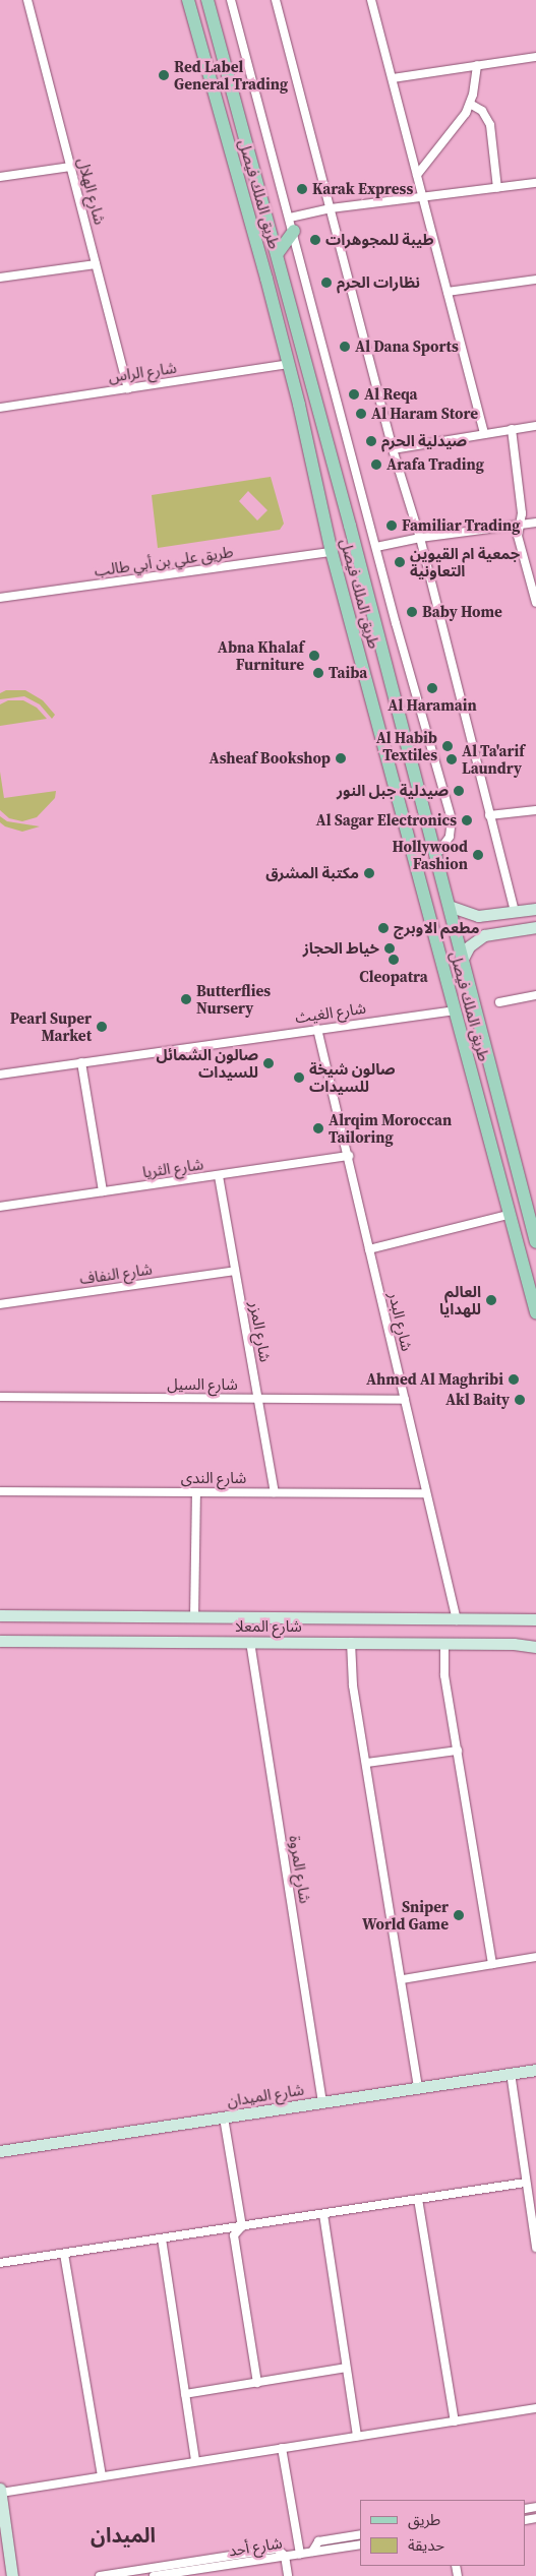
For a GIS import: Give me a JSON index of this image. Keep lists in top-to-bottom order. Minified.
{"streets":{"main road":["طريق الملك فيصل"],"street":["شارع الهلال","شارع الراس","طريق علي بن أبي طالب","شارع الغيث","شارع الثريا","شارع النفاف","شارع البدر","شارع المزر","شارع السيل","شارع الندى","شارع المعلا","شارع المروة","شارع الميدان","شارع أحد"]},"crossings":[["شارع الهلال","شارع الراس"],["طريق الملك فيصل","شارع الراس"],["طريق الملك فيصل","طريق علي بن أبي طالب"],["طريق الملك فيصل","شارع الغيث"],["شارع الغيث","شارع البدر"],["شارع الثريا","شارع البدر"],["شارع الثريا","شارع المزر"],["شارع النفاف","شارع المزر"],["شارع البدر","شارع السيل"],["شارع البدر","شارع الندى"],["شارع البدر","شارع المعلا"],["شارع المزر","شارع السيل"],["شارع المزر","شارع الندى"],["شارع المعلا","شارع المروة"],["شارع المروة","شارع الميدان"]],"districts":["الميدان"],"places":["Red Label General Trading","Karak Express","طيبة للمجوهرات","نظارات الحرم","Al Dana Sports","Al Reqa","Al Haram Store","صيدلية الحرم","Arafa Trading","Familiar Trading","جمعية ام القيوين التعاونية","Baby Home","Abna Khalaf Furniture","Taiba","Al Haramain","Al Habib Textiles","Asheaf Bookshop","Al Ta'arif Laundry","صيدلية جبل النور","Al Sagar Electronics","Hollywood Fashion","مكتبة المشرق","مطعم الاوبرج","خياط الحجاز","Cleopatra","Butterflies Nursery","Pearl Super Market","صالون الشمائل للسيدات","صالون شيخة للسيدات","Alrqim Moroccan Tailoring","العالم للهدايا","Ahmed Al Maghribi","Akl Baity","Sniper World Game"],"legend":["طريق","حديقة"]}
